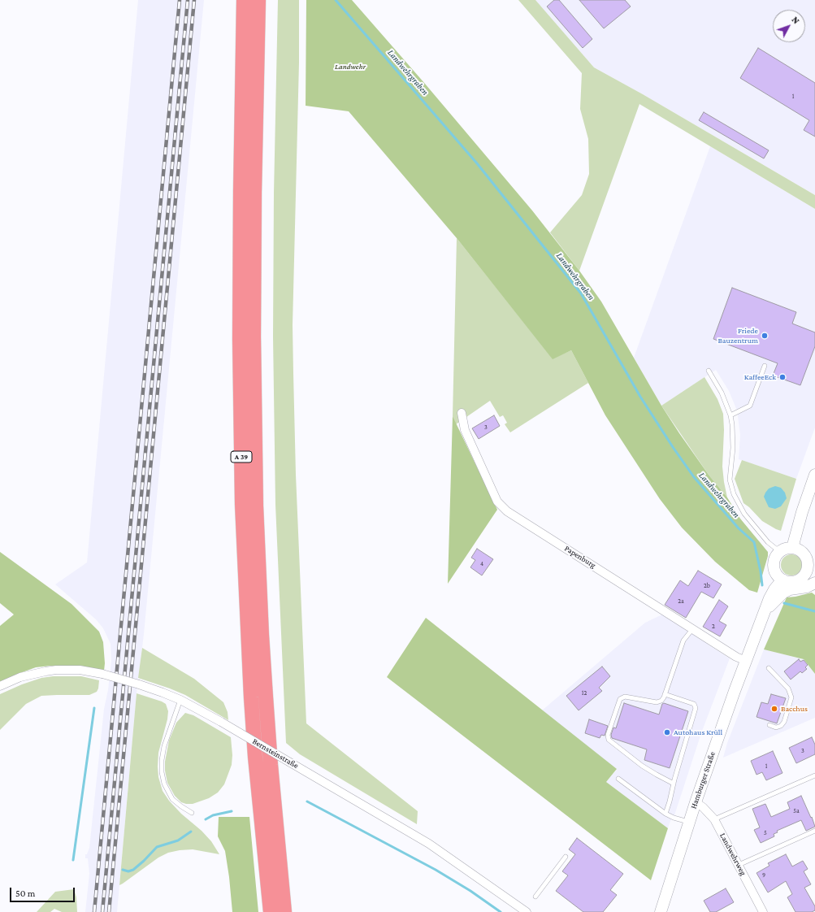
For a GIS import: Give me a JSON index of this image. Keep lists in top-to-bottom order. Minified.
{"streets":{"highway":["A 39"],"main road":["Hamburger Straße"],"street":["Papenburg","Bernsteinstraße","Landwehrweg"]},"crossings":[["Papenburg","Hamburger Straße"],["Hamburger Straße","Landwehrweg"]],"water":["Landwehrgraben"],"parks":["Landwehr"],"places":["Friede Bauzentrum","KaffeeEck","Bacchus","Autohaus Krüll"],"house_numbers":["1","3","4","2b","2a","2","12","3","1","5a","5","9"],"scale_bar":"50 m","north":"top right"}
